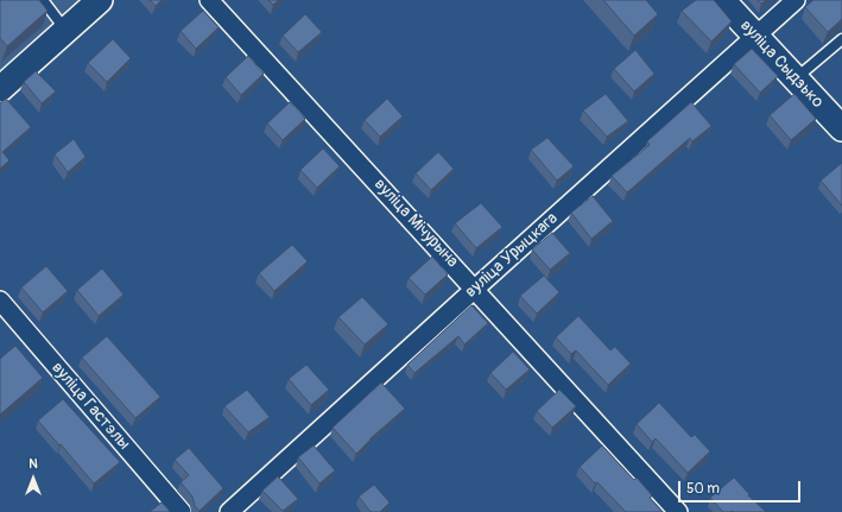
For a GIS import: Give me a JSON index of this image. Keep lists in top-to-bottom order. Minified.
{"streets":{"street":["вуліца Сыдзько","вуліца Мічурына","вуліца Урыцкага","вуліца Гастэлы"]},"crossings":[["вуліца Сыдзько","вуліца Урыцкага"],["вуліца Мічурына","вуліца Урыцкага"]],"scale_bar":"50 m","north":"top"}
